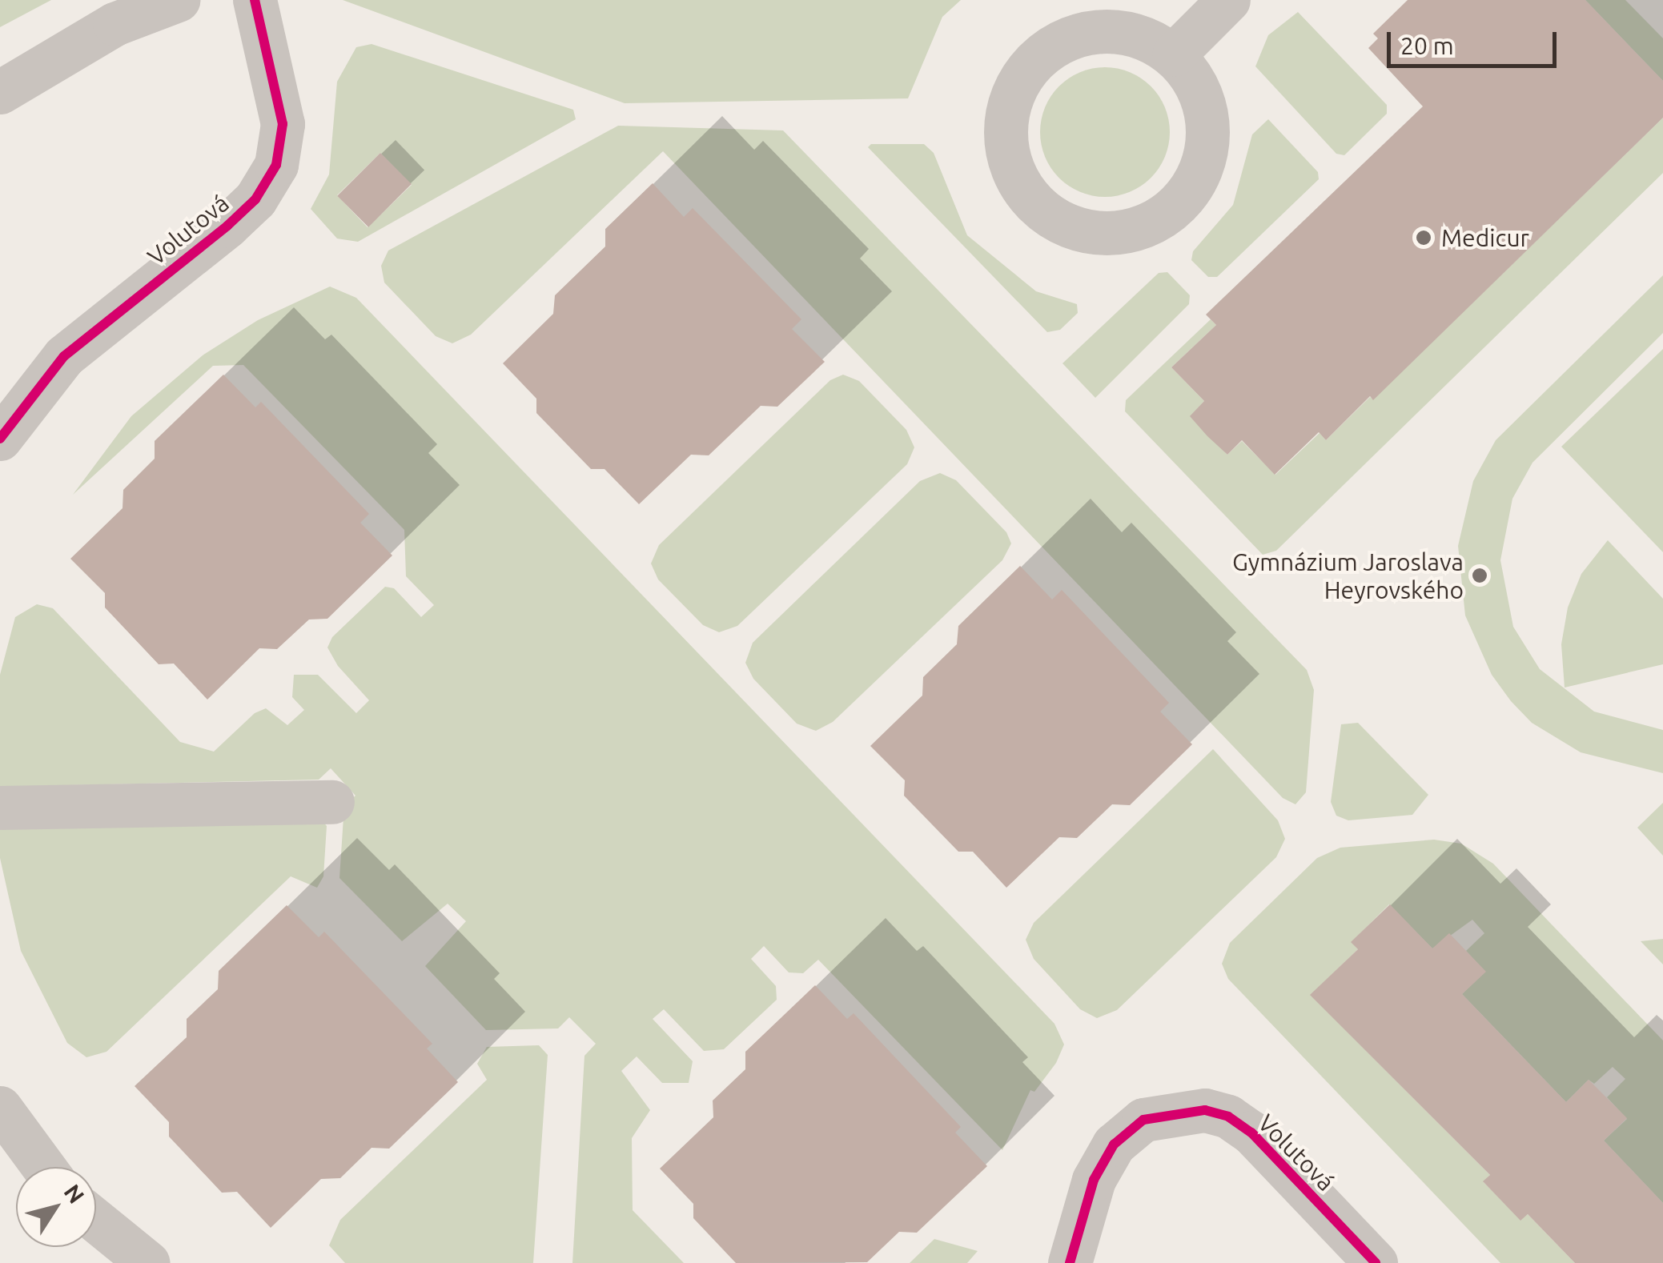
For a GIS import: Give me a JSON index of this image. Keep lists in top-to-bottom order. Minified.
{"streets":{"street":["Volutová"]},"places":["Medicur","Gymnázium Jaroslava Heyrovského"],"scale_bar":"20 m","north":"top right"}
